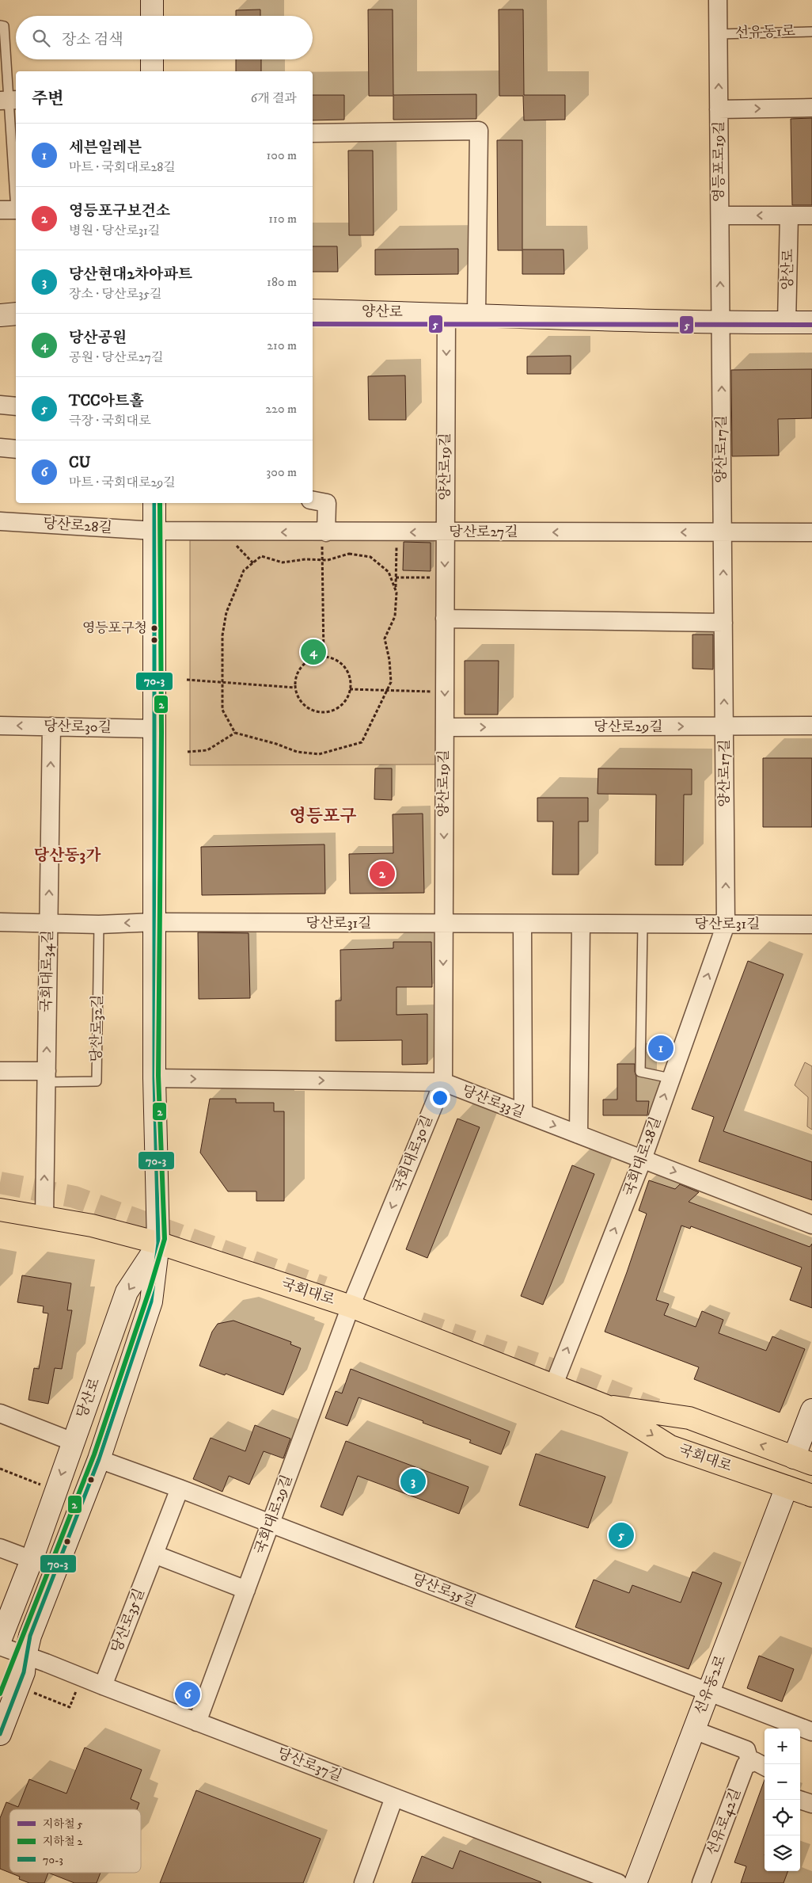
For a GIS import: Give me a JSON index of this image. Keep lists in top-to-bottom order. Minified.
{"streets":{"main road":["양산로","국회대로","당산로","선유동2로"],"street":["영등포로19길","양산로17길","양산로19길","당산로28길","당산로27길","당산로30길","당산로29길","당산로31길","국회대로34길","당산로33길","국회대로30길","국회대로28길","국회대로29길","당산로35길","당산로37길","선유로42길"],"lane":["선유동1로","당산로32길"]},"crossings":[["선유동1로","영등포로19길"],["영등포로19길","양산로"],["영등포로19길","양산로17길"],["양산로","양산로17길"],["양산로","양산로19길"],["양산로17길","당산로27길"],["양산로17길","당산로29길"],["양산로17길","당산로31길"],["양산로17길","국회대로28길"],["양산로19길","당산로27길"],["양산로19길","당산로29길"],["양산로19길","당산로31길"],["양산로19길","국회대로30길"],["당산로28길","당산로27길"],["당산로28길","당산로"],["당산로27길","당산로"],["당산로30길","국회대로34길"],["당산로30길","당산로"],["당산로31길","국회대로30길"],["당산로31길","국회대로28길"],["당산로31길","당산로"],["국회대로34길","당산로32길"],["국회대로34길","국회대로"],["당산로33길","국회대로30길"],["당산로33길","국회대로28길"],["당산로33길","당산로"],["국회대로30길","국회대로"],["국회대로30길","국회대로29길"],["국회대로28길","국회대로"],["국회대로","당산로"],["국회대로","국회대로29길"],["국회대로","선유동2로"],["당산로","당산로35길"],["당산로","당산로37길"],["국회대로29길","당산로35길"],["국회대로29길","당산로37길"],["당산로35길","선유동2로"],["당산로35길","당산로37길"]],"one_way":["영등포로19길","양산로17길","양산로19길","국회대로34길","당산로33길"],"districts":["영등포구","당산동3가"],"places":["영등포구청"],"lines":["metro line 5","metro line 2","transit line 70-3"],"legend":["지하철 5","지하철 2","70-3"],"page":{"search":"장소 검색","heading":["주변","6개 결과"],"list":[{"mark":"1","name":"세븐일레븐","note":"마트 · 국회대로28길","value":"100 m"},{"mark":"2","name":"영등포구보건소","note":"병원 · 당산로31길","value":"110 m"},{"mark":"3","name":"당산현대2차아파트","note":"장소 · 당산로35길","value":"180 m"},{"mark":"4","name":"당산공원","note":"공원 · 당산로27길","value":"210 m"},{"mark":"5","name":"TCC아트홀","note":"극장 · 국회대로","value":"220 m"},{"mark":"6","name":"CU","note":"마트 · 국회대로29길","value":"300 m"}],"pins":["4","2","1","3","5","6"],"map_buttons":["+","−"]}}
